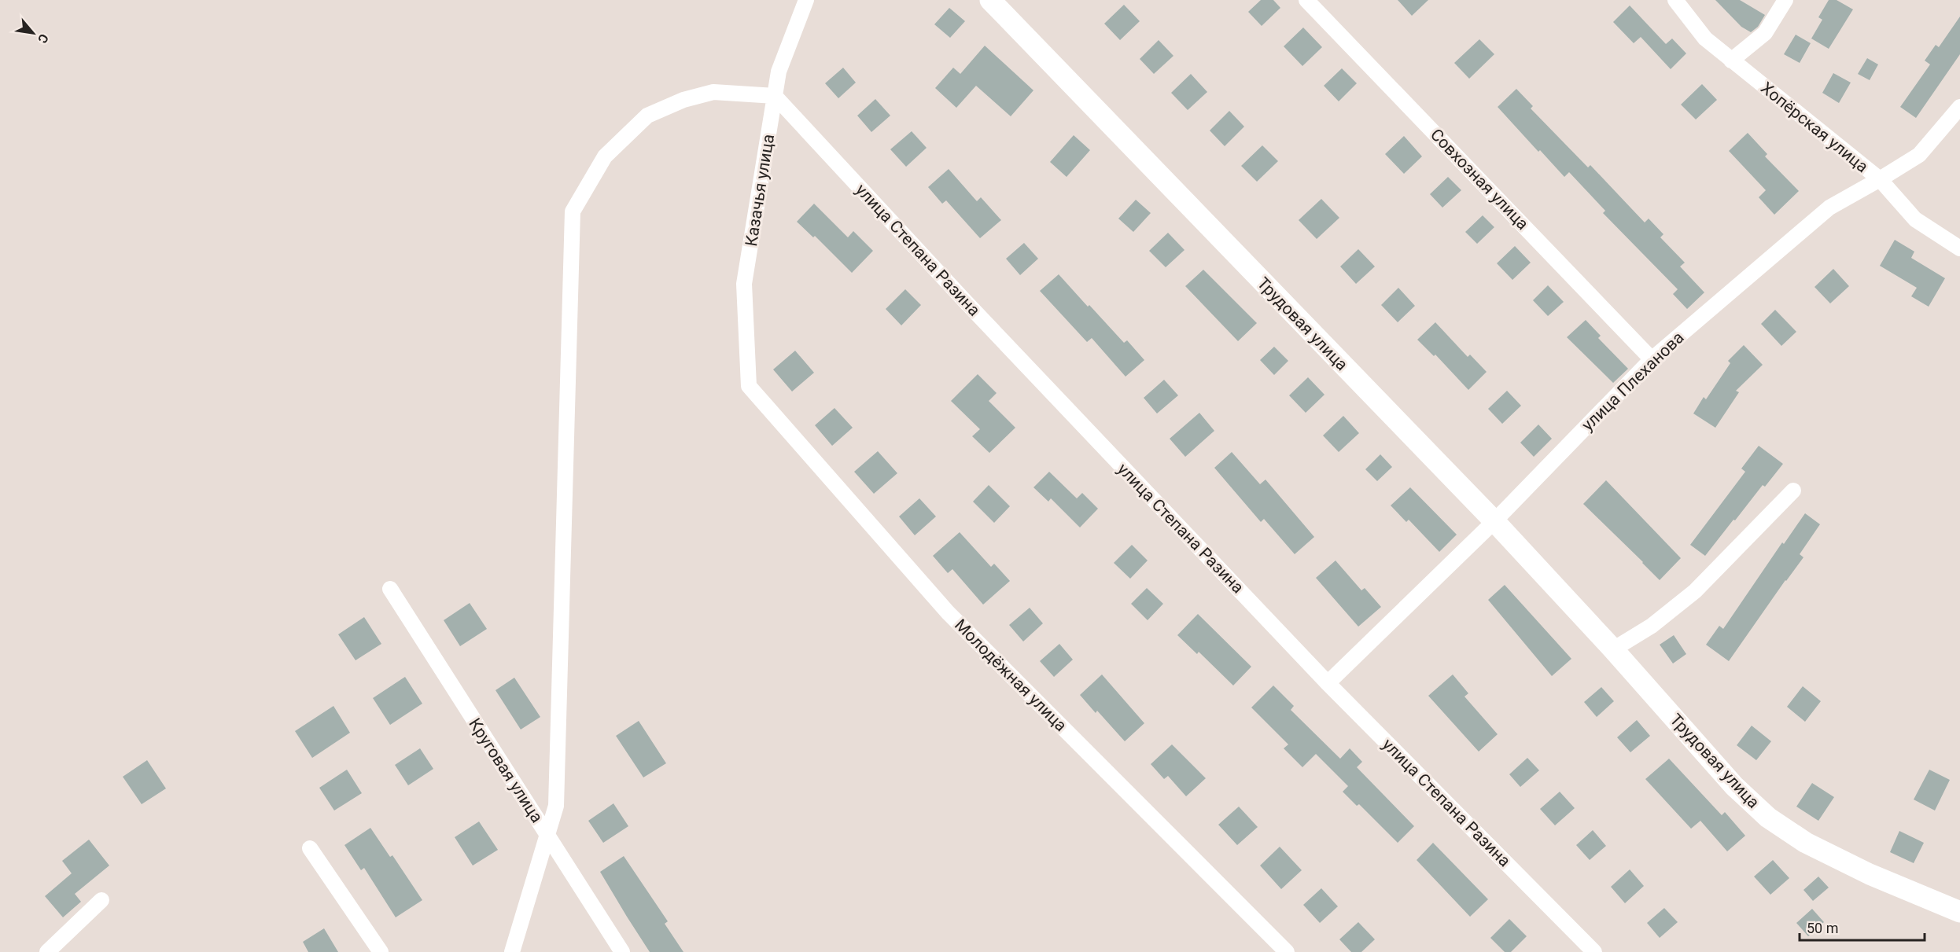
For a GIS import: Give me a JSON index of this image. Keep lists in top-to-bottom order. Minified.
{"streets":{"street":["Хопёрская улица","Совхозная улица","Казачья улица","улица Степана Разина","Трудовая улица","улица Плеханова","Молодёжная улица","Круговая улица"]},"crossings":[["Хопёрская улица","улица Плеханова"],["Совхозная улица","улица Плеханова"],["Казачья улица","улица Степана Разина"],["Казачья улица","Молодёжная улица"],["улица Степана Разина","улица Плеханова"],["Трудовая улица","улица Плеханова"]],"scale_bar":"50 m","north":"bottom right"}
